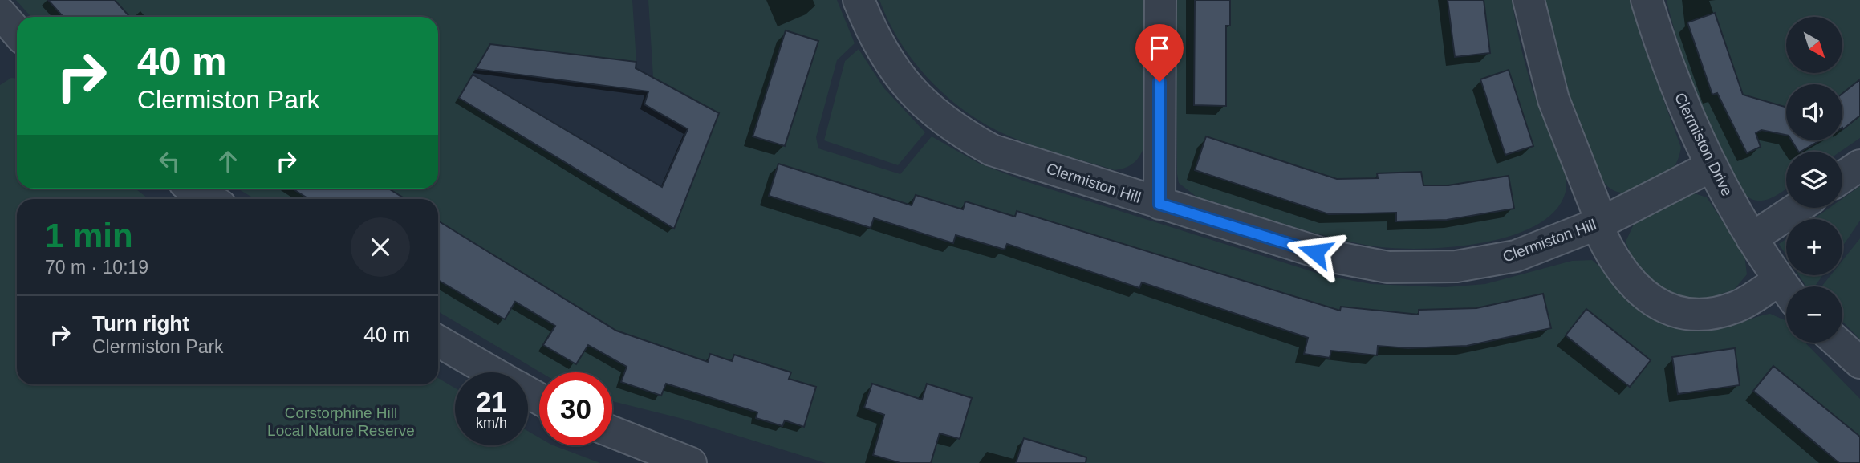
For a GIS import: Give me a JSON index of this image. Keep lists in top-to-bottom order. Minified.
{"streets":{"street":["Clermiston Drive","Clermiston Hill"]},"crossings":[["Clermiston Drive","Clermiston Hill"]],"parks":["Corstorphine Hill Local Nature Reserve"],"north":"bottom right","page":{"map_buttons":["+","−"],"turn":["40 m","Clermiston Park"],"heading":["1 min","70 m · 10:19"],"list":[{"name":"Turn right","note":"Clermiston Park","value":"40 m"}],"speed":"21 km/h","limit":"30"}}
